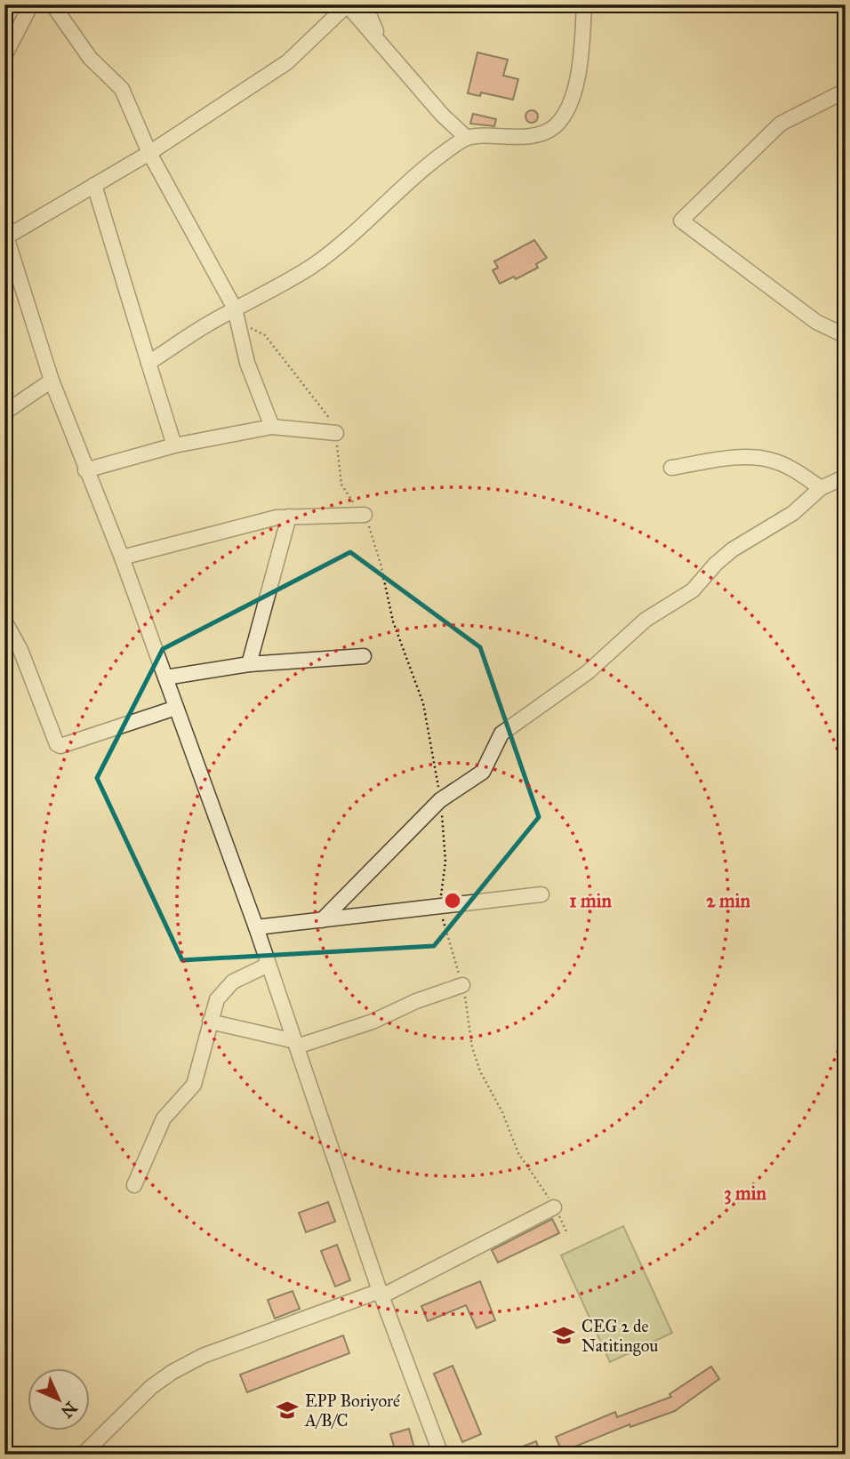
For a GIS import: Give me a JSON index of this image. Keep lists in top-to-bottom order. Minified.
{"places":{"school or university":["CEG 2 de Natitingou","EPP Boriyoré A/B/C"]},"north":"bottom right","rings":["1 min","2 min","3 min"]}
